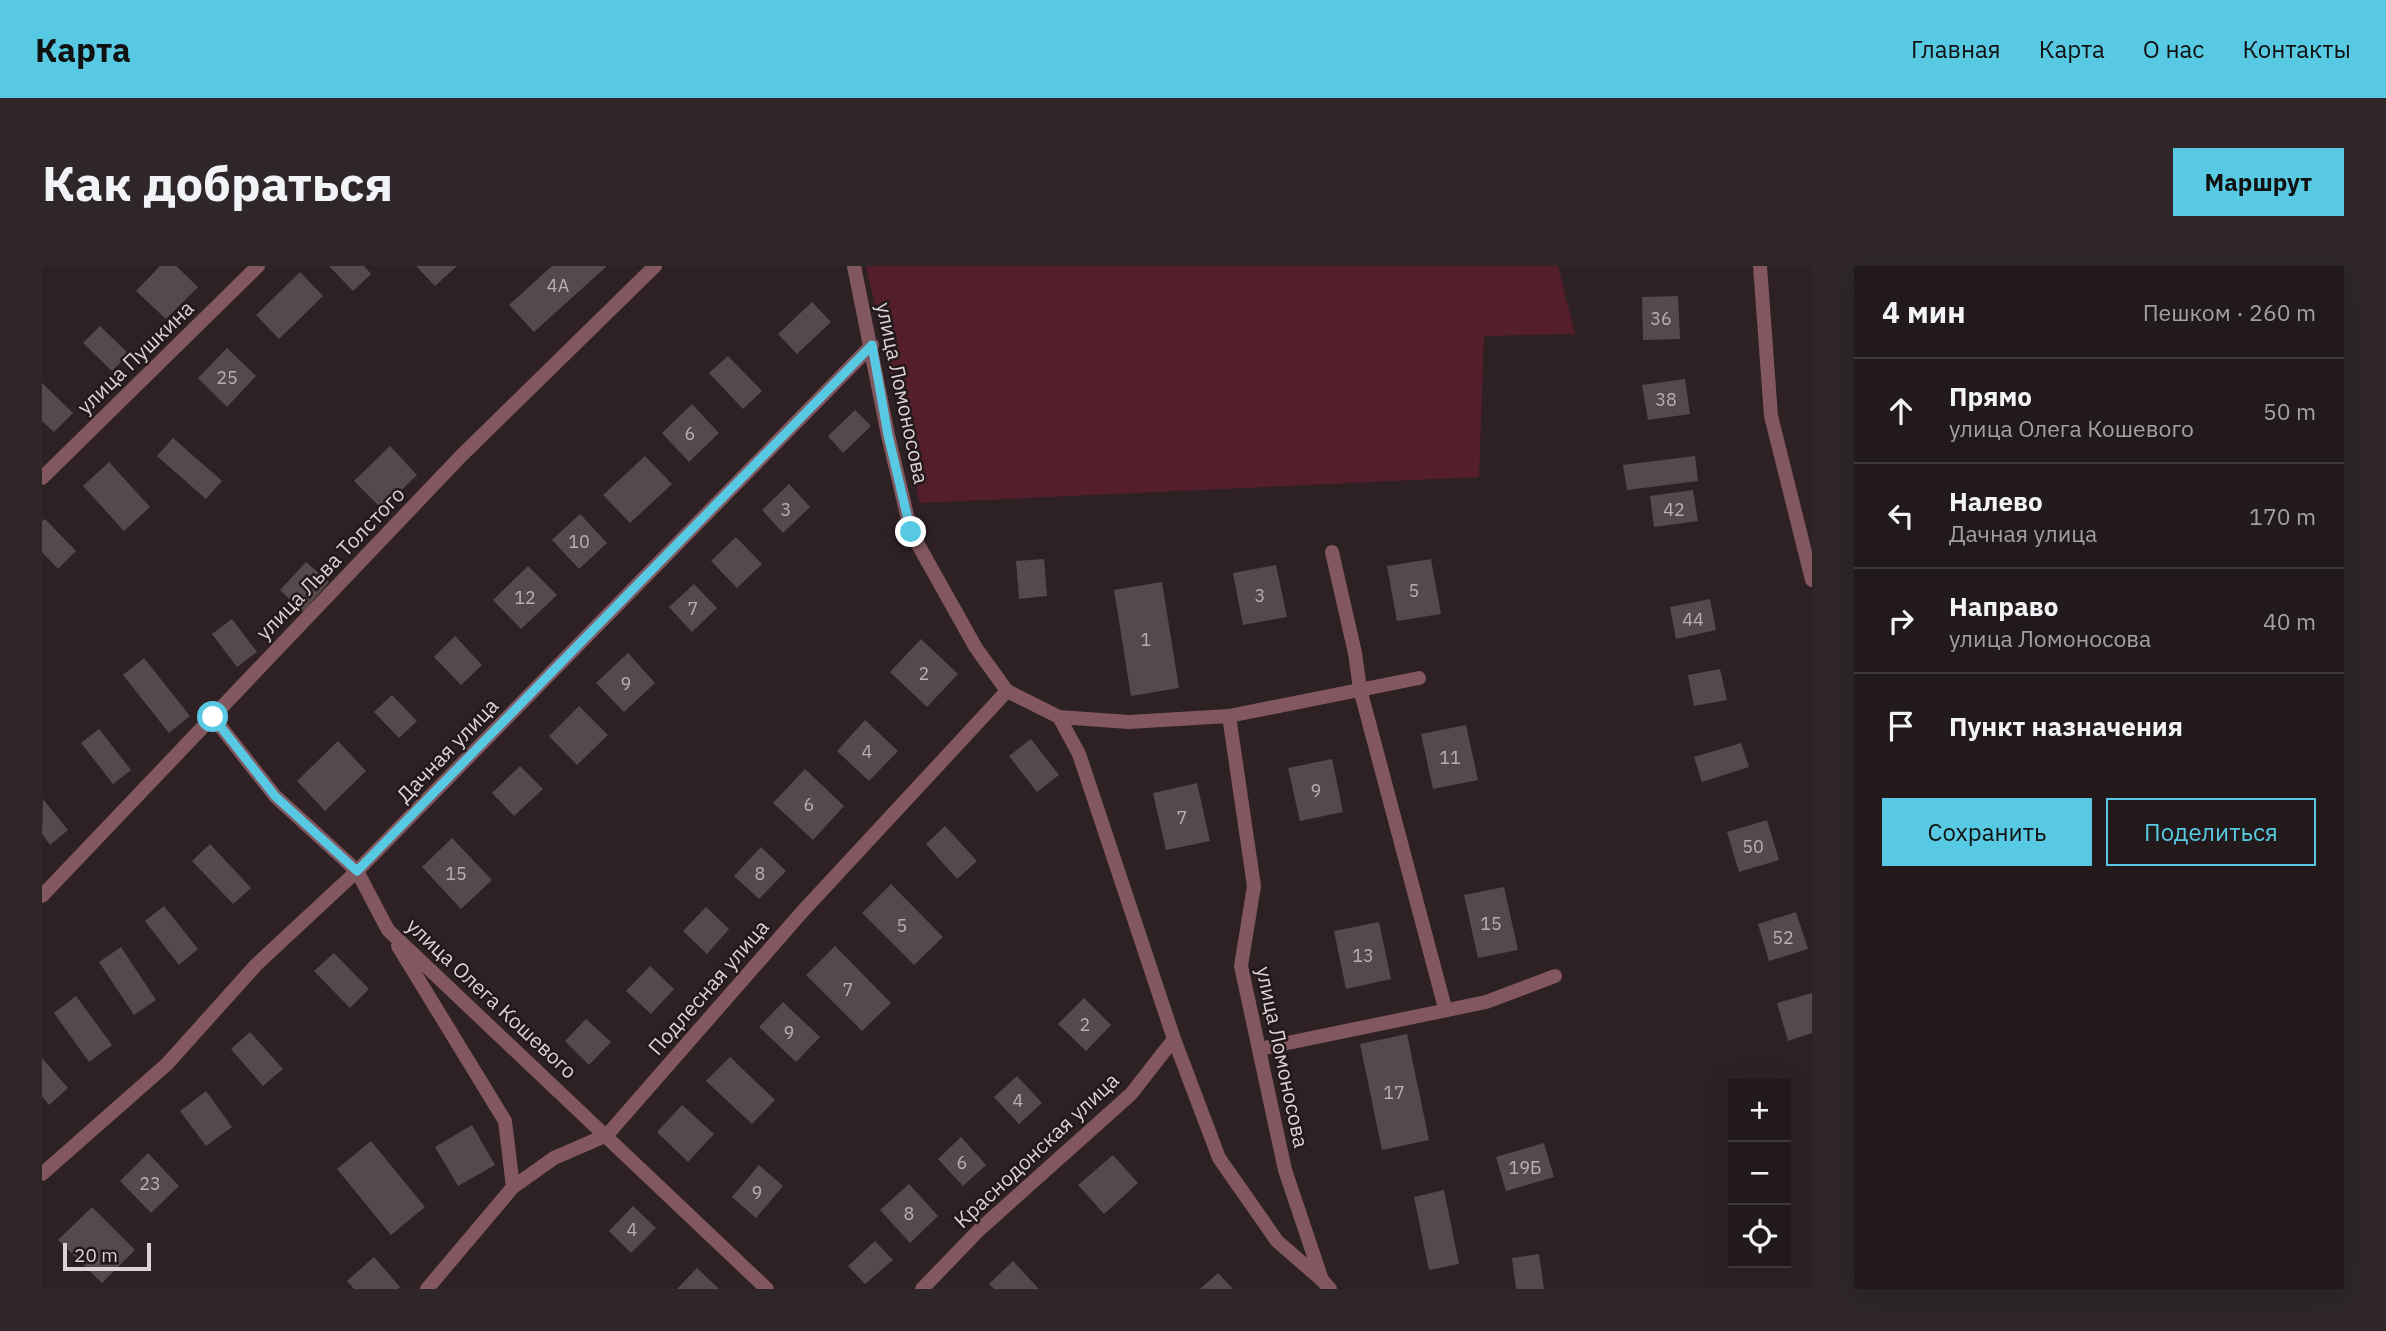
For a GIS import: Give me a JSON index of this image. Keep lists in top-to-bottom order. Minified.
{"streets":{"street":["улица Пушкина","улица Ломоносова","улица Льва Толстого","Дачная улица","Подлесная улица","улица Олега Кошевого","Краснодонская улица"]},"crossings":[["улица Ломоносова","Дачная улица"],["улица Ломоносова","Подлесная улица"],["улица Льва Толстого","улица Олега Кошевого"],["Дачная улица","улица Олега Кошевого"],["Подлесная улица","улица Олега Кошевого"]],"house_numbers":["4А","36","25","38","6","3","42","10","5","3","12","7","44","1","2","9","4","11","9","6","7","50","15","8","15","5","52","13","7","2","9","17","4","6","19Б","23","9","8","4"],"scale_bar":"20 m","page":{"header":"Карта","nav":["Главная","Карта","О нас","Контакты"],"buttons":["Маршрут",["Сохранить","Поделиться"]],"title":"Как добраться","heading":["4 мин","Пешком · 260 m"],"list":[["Прямо","улица Олега Кошевого","50 m"],["Налево","Дачная улица","170 m"],["Направо","улица Ломоносова","40 m"],"Пункт назначения"],"map_buttons":["+","−"],"scale":"20 m"}}
